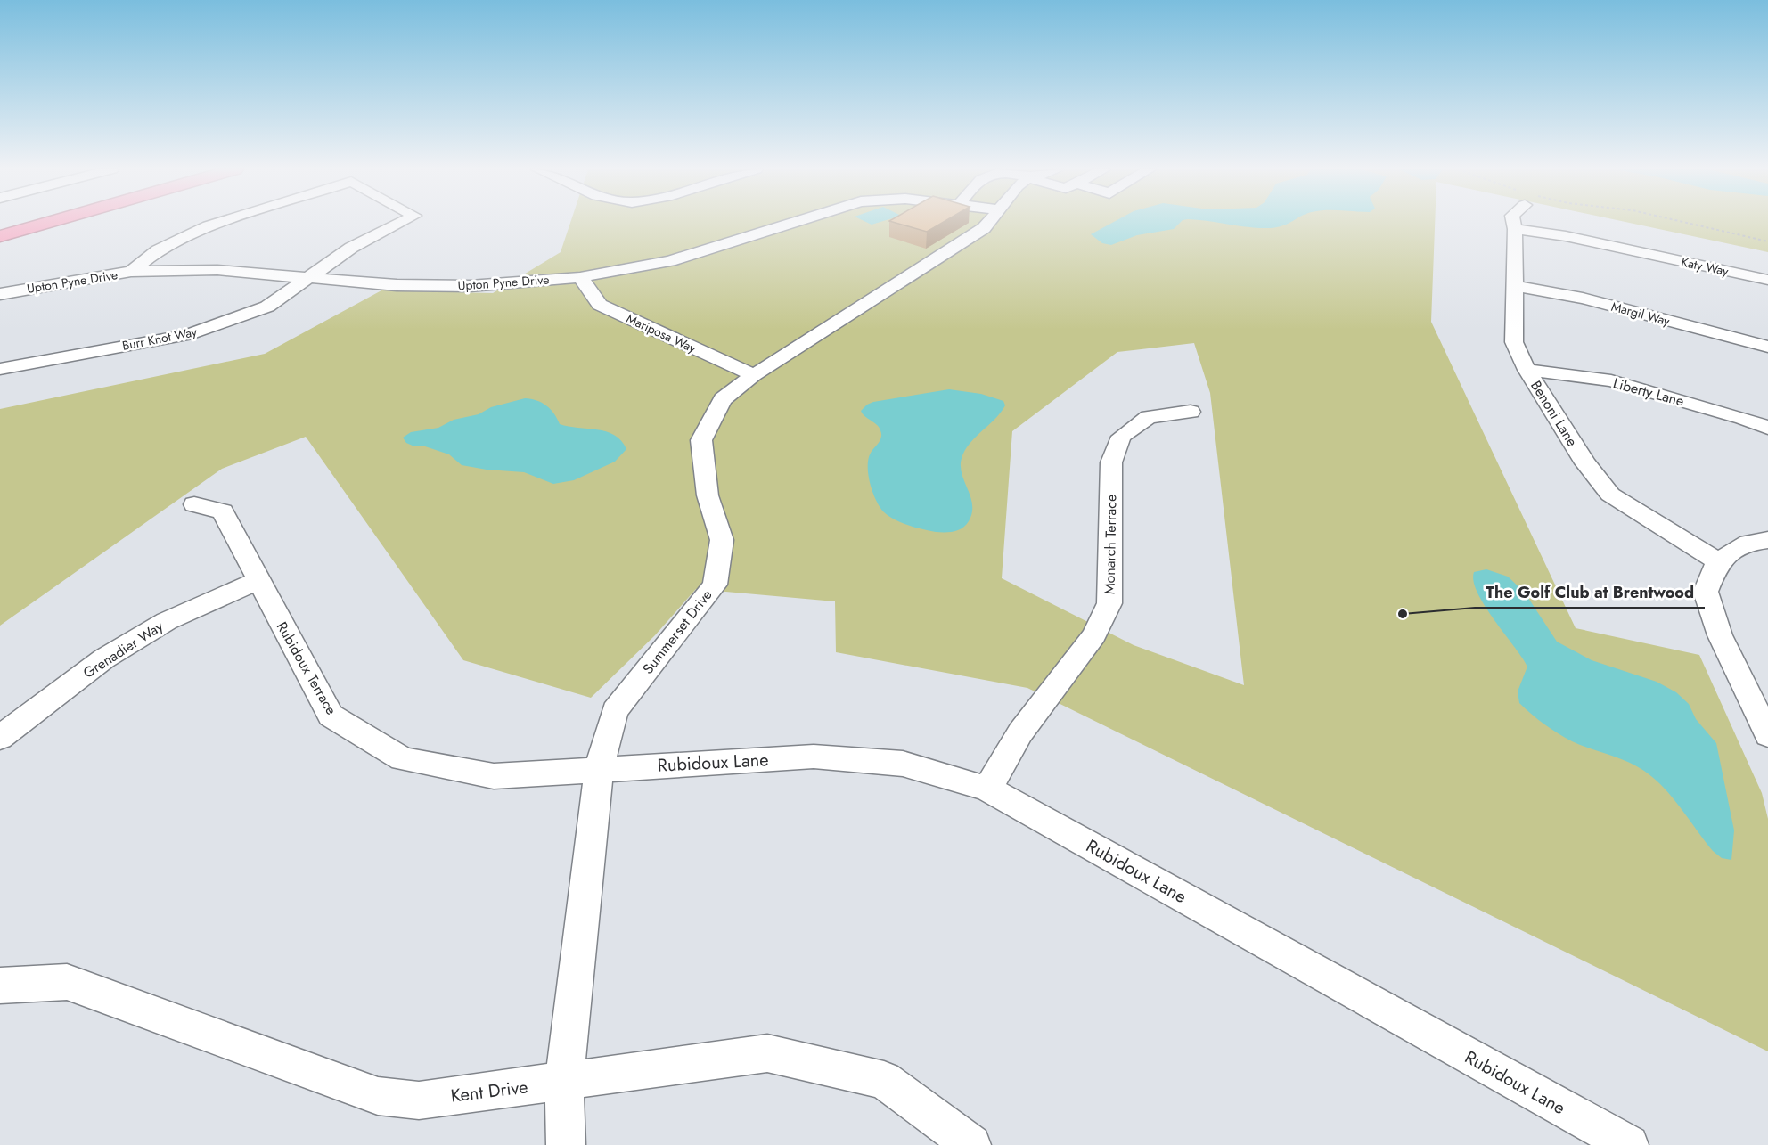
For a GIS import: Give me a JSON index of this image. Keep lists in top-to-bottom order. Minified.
{"streets":{"street":["Katy Way","Upton Pyne Drive","Margil Way","Mariposa Way","Burr Knot Way","Liberty Lane","Benoni Lane","Monarch Terrace","Summerset Drive","Grenadier Way","Rubidoux Terrace","Rubidoux Lane","Kent Drive"]},"crossings":[["Katy Way","Benoni Lane"],["Upton Pyne Drive","Mariposa Way"],["Upton Pyne Drive","Burr Knot Way"],["Margil Way","Benoni Lane"],["Mariposa Way","Summerset Drive"],["Liberty Lane","Benoni Lane"],["Monarch Terrace","Rubidoux Lane"],["Summerset Drive","Rubidoux Terrace"],["Summerset Drive","Rubidoux Lane"],["Summerset Drive","Kent Drive"],["Grenadier Way","Rubidoux Terrace"],["Rubidoux Terrace","Rubidoux Lane"]],"places":["The Golf Club at Brentwood"]}
